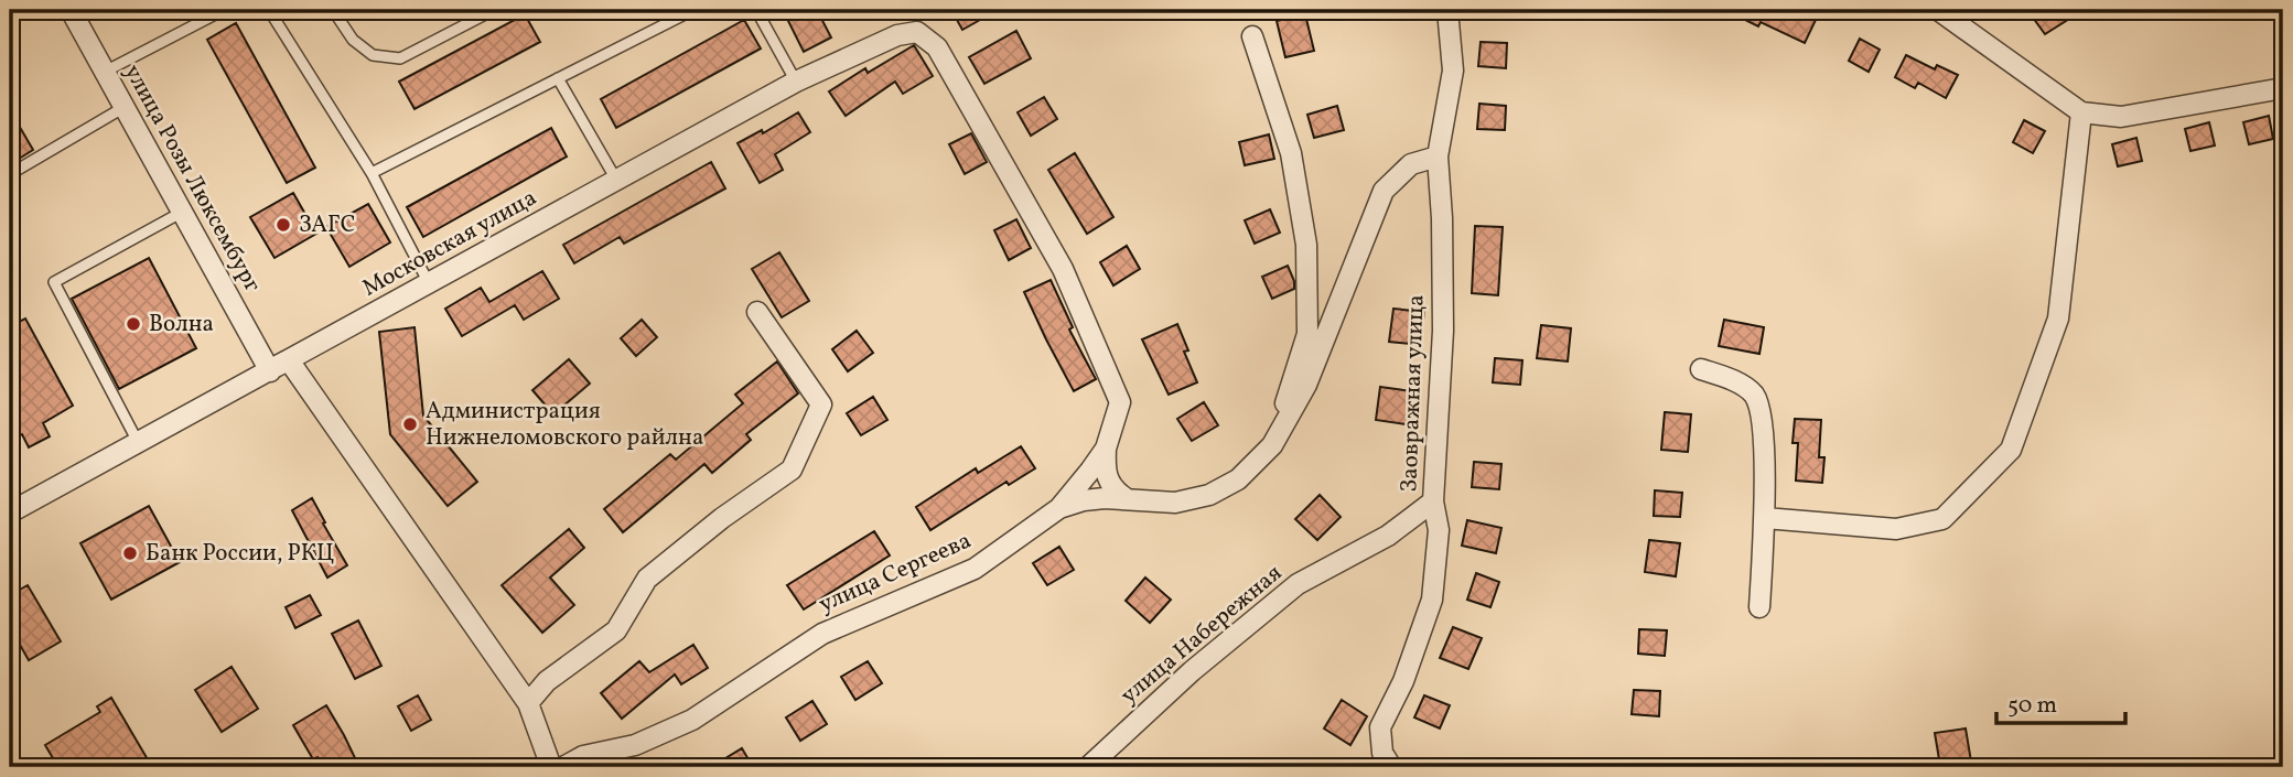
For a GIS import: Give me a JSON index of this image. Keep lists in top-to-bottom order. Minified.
{"streets":{"street":["улица Розы Люксембург","Московская улица","Заовражная улица","улица Сергеева","улица Набережная"]},"crossings":[["улица Розы Люксембург","Московская улица"],["Заовражная улица","улица Сергеева"],["Заовражная улица","улица Набережная"]],"places":["ЗАГС","Волна","Администрация Нижнеломовского райлна","Банк России, РКЦ"],"scale_bar":"50 m"}
